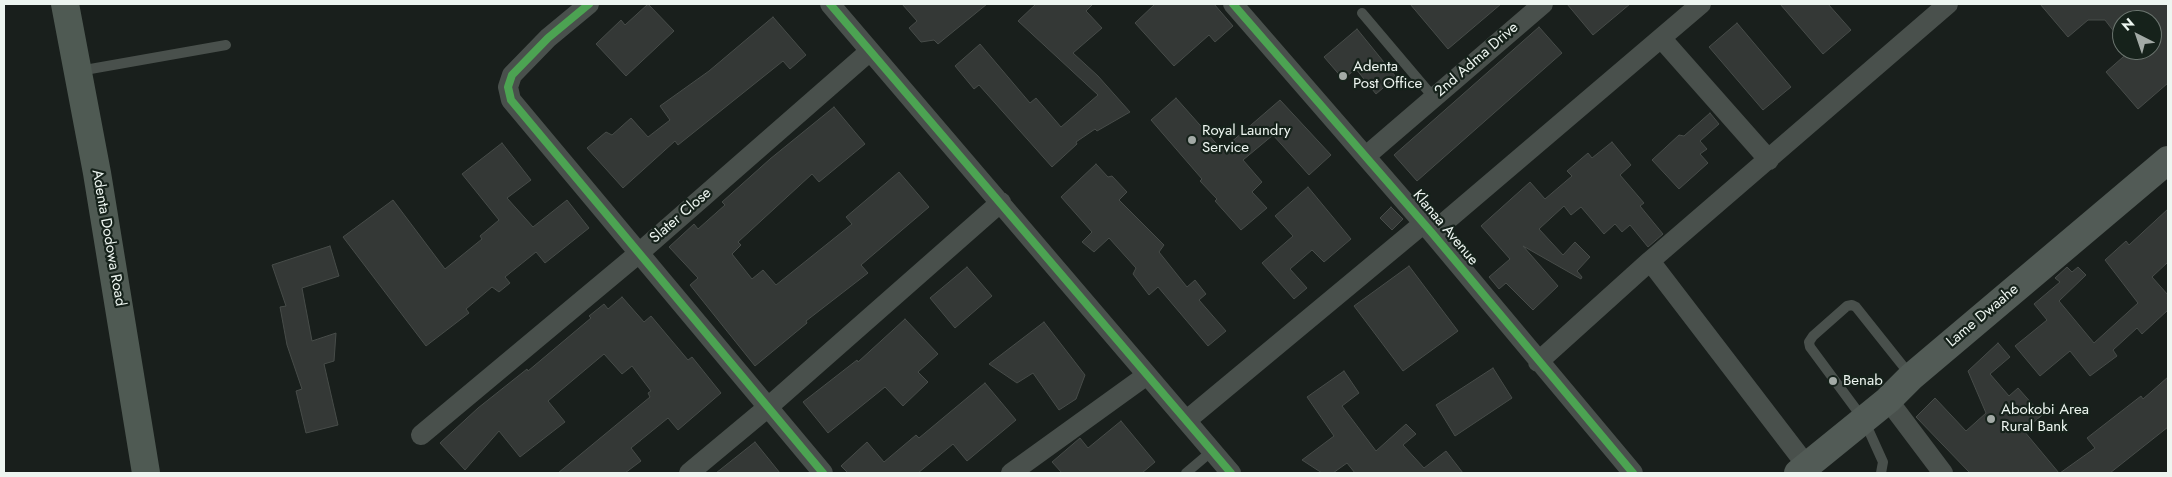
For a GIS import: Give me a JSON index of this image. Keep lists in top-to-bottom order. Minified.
{"streets":{"main road":["Adenta Dodowa Road"],"street":["2nd Adma Drive","Slater Close","Klanaa Avenue","Lame Dwaahe"]},"crossings":[["2nd Adma Drive","Klanaa Avenue"]],"places":["Adenta Post Office","Royal Laundry Service","Benab","Abokobi Area Rural Bank"],"north":"top left"}
